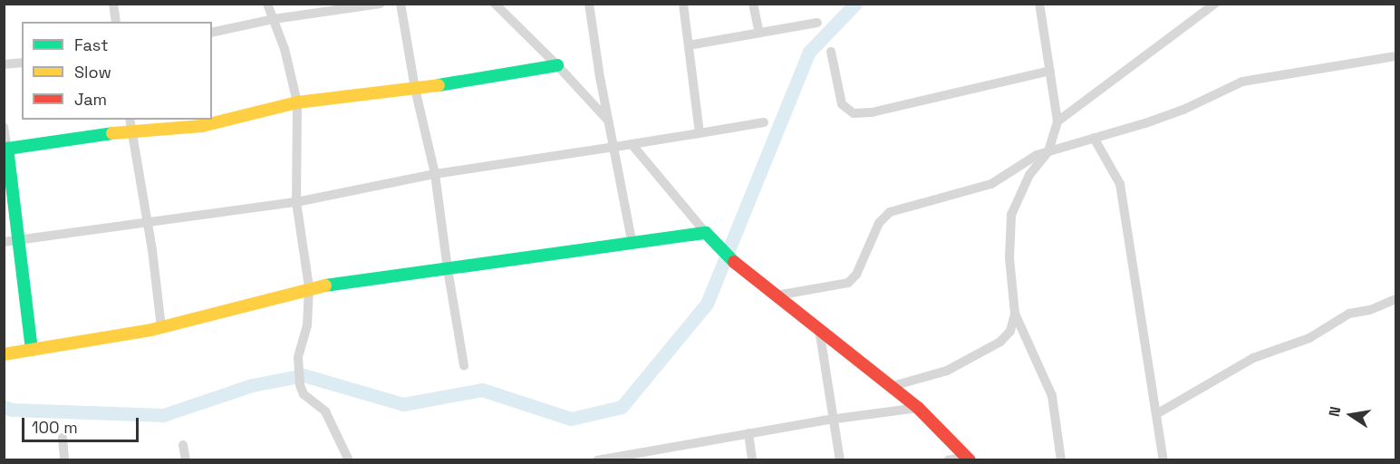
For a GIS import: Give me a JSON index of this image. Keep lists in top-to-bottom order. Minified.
{"legend":["Fast","Slow","Jam"],"scale_bar":"100 m","north":"left"}
